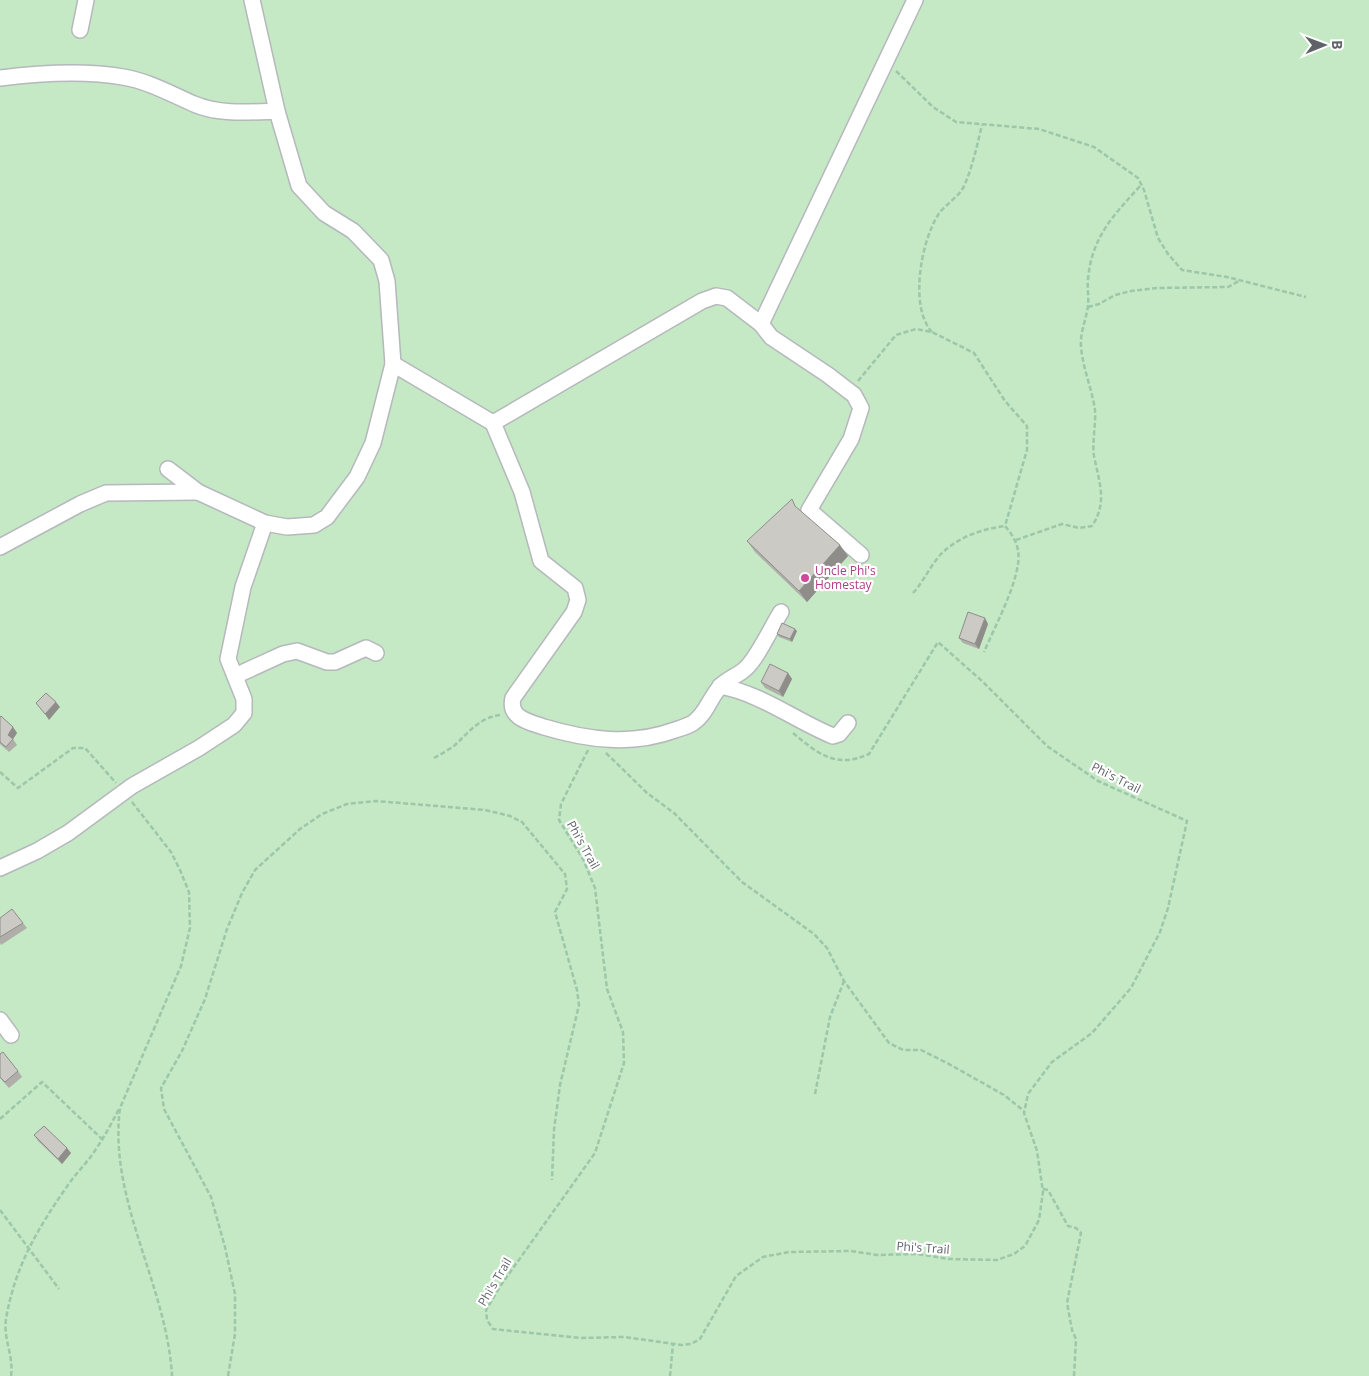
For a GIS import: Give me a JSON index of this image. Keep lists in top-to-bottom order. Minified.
{"streets":{"path":["Phi's Trail"]},"places":["Uncle Phi's Homestay"],"north":"right"}
